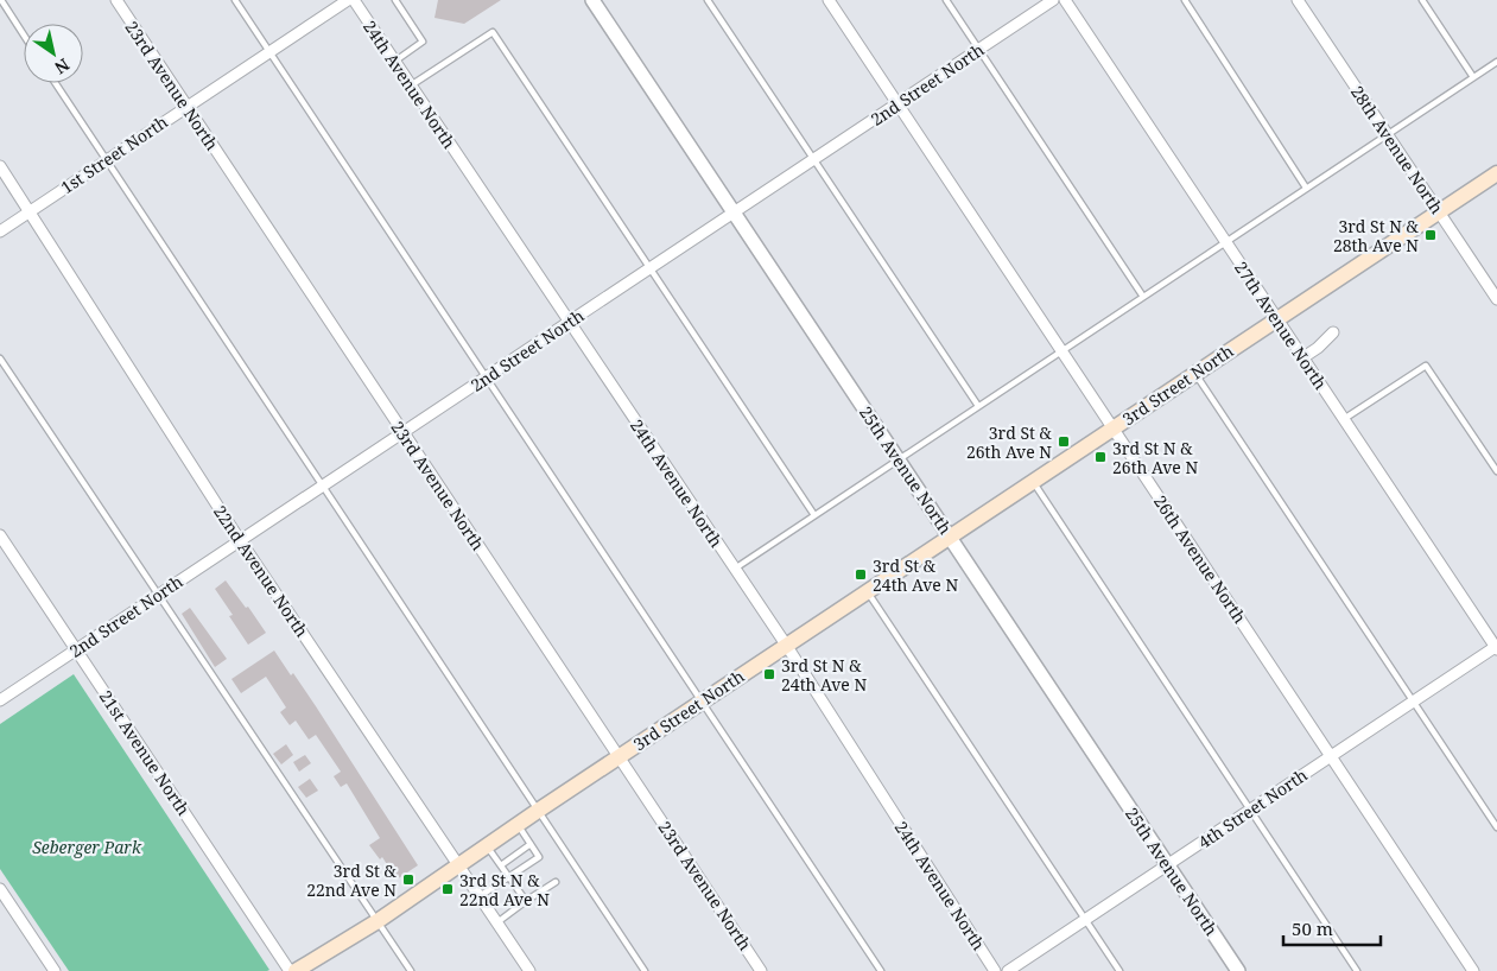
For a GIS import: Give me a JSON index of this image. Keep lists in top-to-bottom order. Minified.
{"streets":{"main road":["3rd Street North"],"street":["24th Avenue North","2nd Street North","23rd Avenue North","28th Avenue North","1st Street North","27th Avenue North","25th Avenue North","26th Avenue North","22nd Avenue North","21st Avenue North","4th Street North"]},"crossings":[["24th Avenue North","2nd Street North"],["24th Avenue North","3rd Street North"],["2nd Street North","23rd Avenue North"],["2nd Street North","25th Avenue North"],["2nd Street North","26th Avenue North"],["2nd Street North","22nd Avenue North"],["2nd Street North","21st Avenue North"],["23rd Avenue North","1st Street North"],["23rd Avenue North","3rd Street North"],["28th Avenue North","3rd Street North"],["1st Street North","22nd Avenue North"],["27th Avenue North","3rd Street North"],["27th Avenue North","4th Street North"],["3rd Street North","25th Avenue North"],["3rd Street North","26th Avenue North"],["3rd Street North","22nd Avenue North"],["25th Avenue North","4th Street North"],["26th Avenue North","4th Street North"]],"parks":["Seberger Park"],"places":{"transit":["3rd St N & 28th Ave N","3rd St & 26th Ave N","3rd St N & 26th Ave N","3rd St & 24th Ave N","3rd St N & 24th Ave N","3rd St & 22nd Ave N","3rd St N & 22nd Ave N"]},"scale_bar":"50 m","north":"bottom right"}
